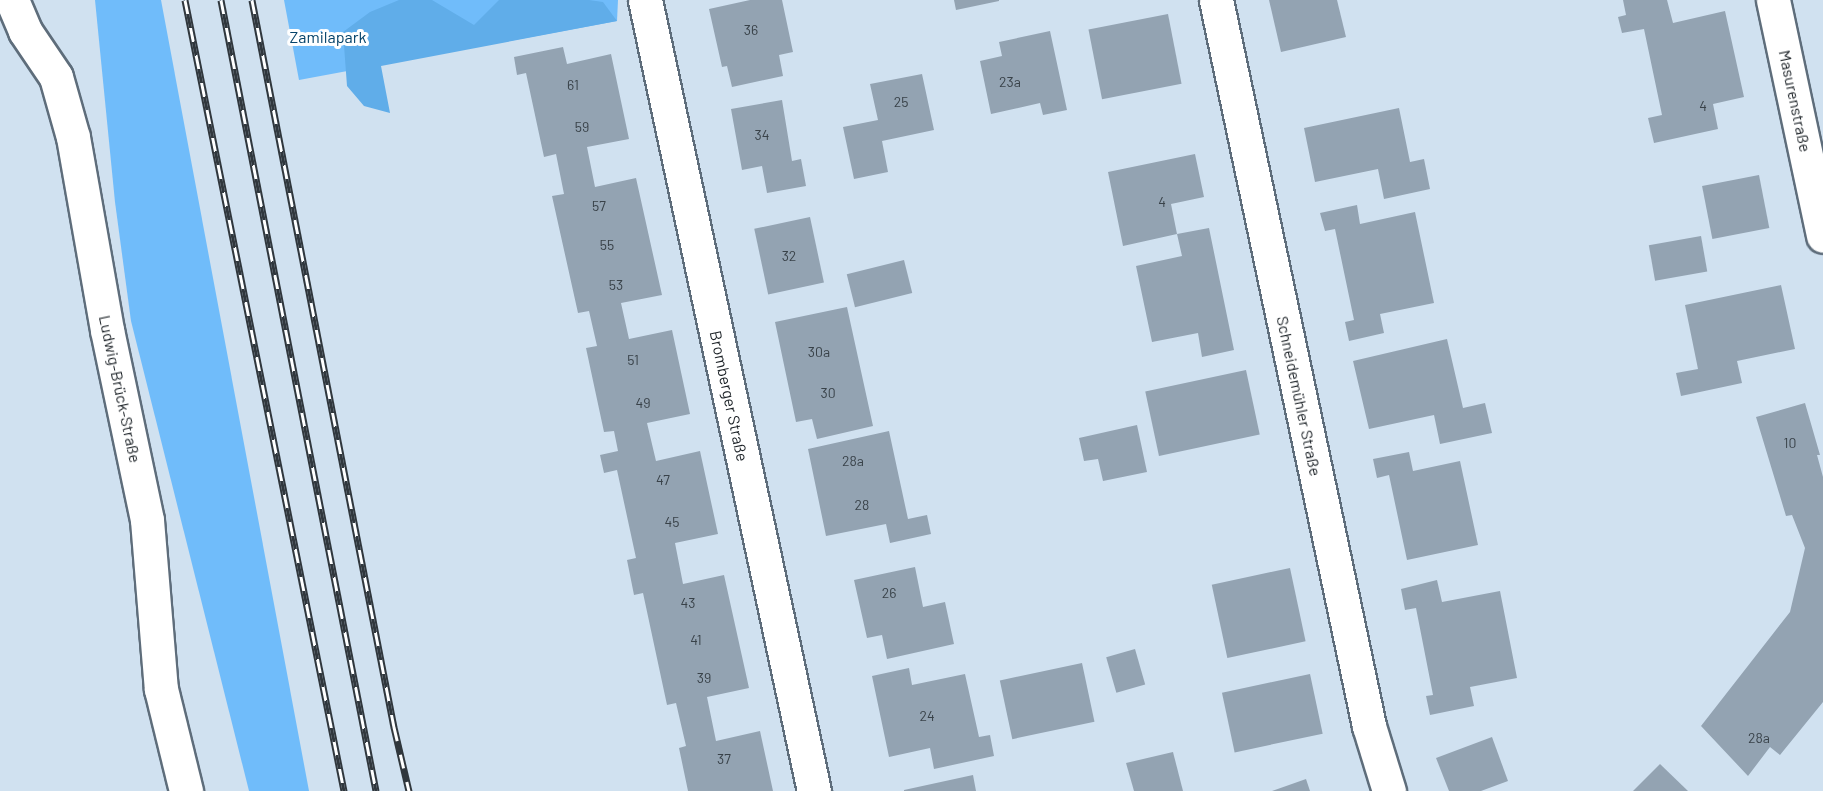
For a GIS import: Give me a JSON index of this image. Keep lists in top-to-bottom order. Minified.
{"streets":{"street":["Masurenstraße","Ludwig-Brück-Straße","Bromberger Straße","Schneidemühler Straße"]},"parks":["Zamilapark"],"house_numbers":["36","23a","61","25","4","59","34","4","57","55","32","53","30a","51","30","49","10","28a","47","28","45","26","43","41","39","24","28a","37"]}
